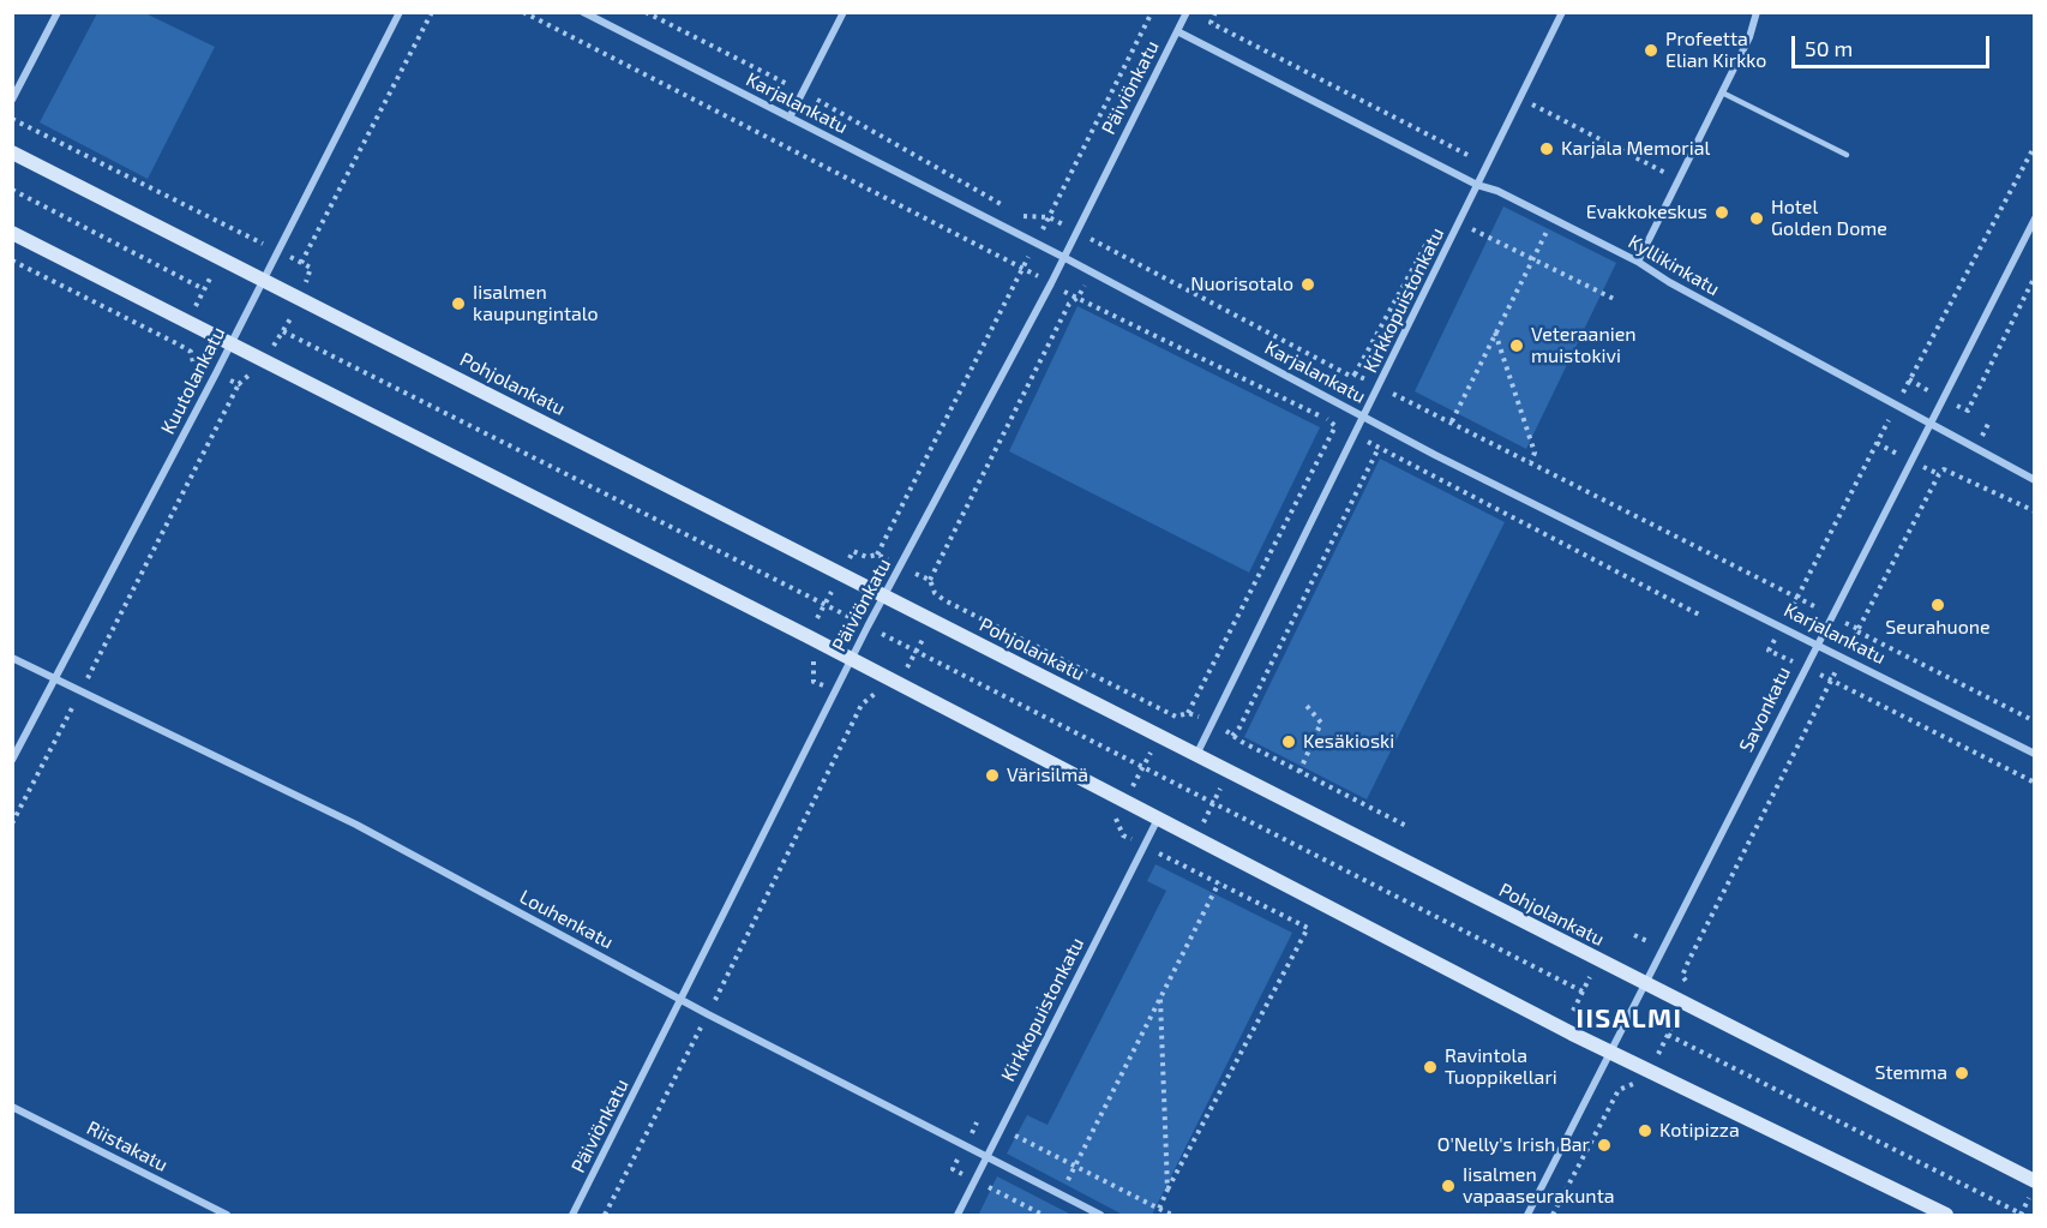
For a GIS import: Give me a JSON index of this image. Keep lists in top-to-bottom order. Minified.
{"streets":{"main road":["Pohjolankatu"],"street":["Päiviönkatu","Karjalankatu","Kyllikinkatu","Kirkkopuistonkatu","Kuutolankatu","Savonkatu","Louhenkatu","Riistakatu"]},"crossings":[["Päiviönkatu","Karjalankatu"],["Päiviönkatu","Kyllikinkatu"],["Päiviönkatu","Pohjolankatu"],["Päiviönkatu","Louhenkatu"],["Karjalankatu","Kirkkopuistonkatu"],["Karjalankatu","Savonkatu"],["Kyllikinkatu","Kirkkopuistonkatu"],["Kyllikinkatu","Savonkatu"],["Kirkkopuistonkatu","Pohjolankatu"],["Kirkkopuistonkatu","Louhenkatu"],["Kuutolankatu","Pohjolankatu"],["Kuutolankatu","Louhenkatu"],["Pohjolankatu","Savonkatu"]],"districts":["IISALMI"],"places":["Profeetta Elian Kirkko","Karjala Memorial","Evakkokeskus","Hotel Golden Dome","Nuorisotalo","Iisalmen kaupungintalo","Veteraanien muistokivi","Seurahuone","Kesäkioski","Värisilmä","Ravintola Tuoppikellari","Stemma","Kotipizza","O'Nelly's Irish Bar","Iisalmen vapaaseurakunta"],"scale_bar":"50 m"}
